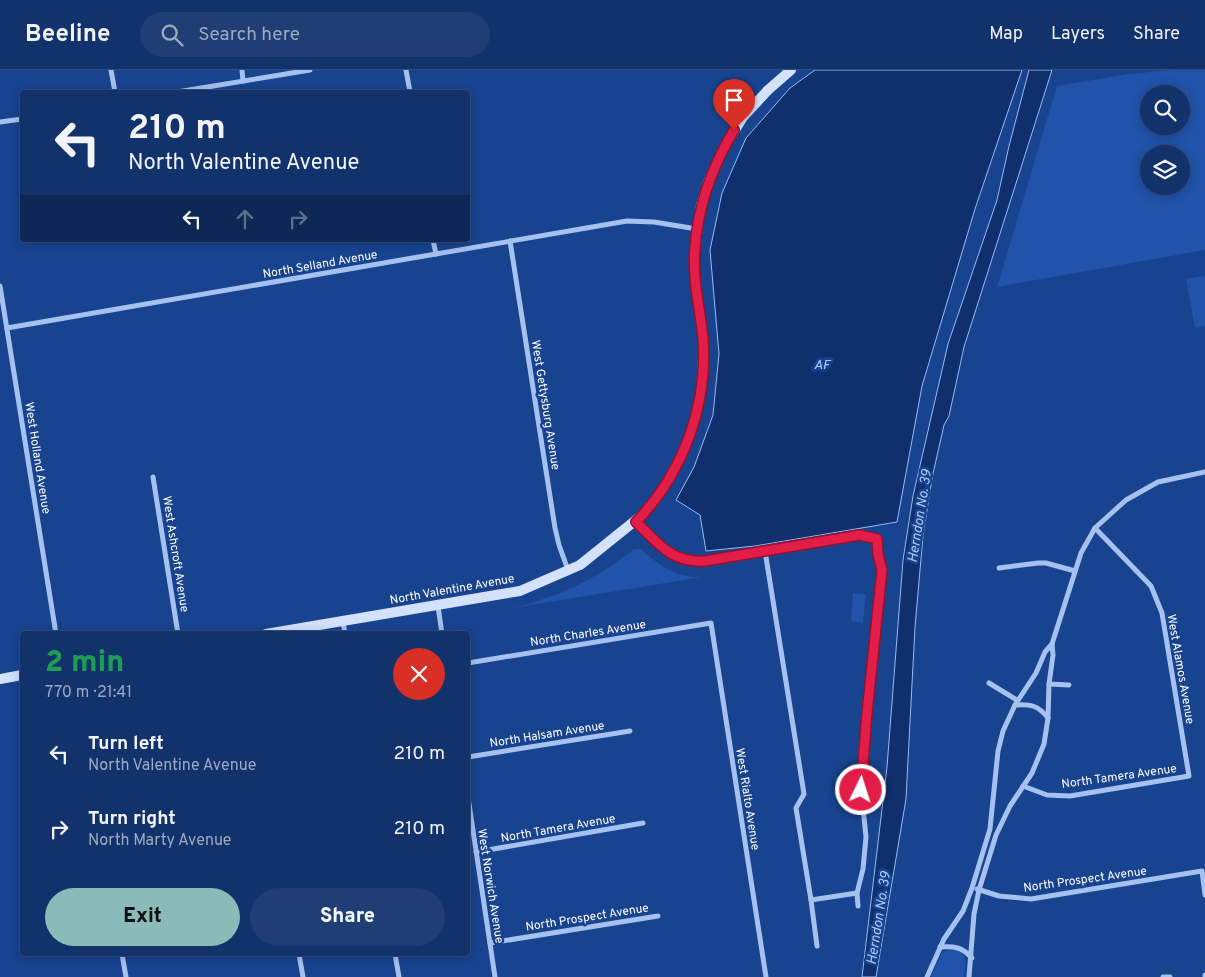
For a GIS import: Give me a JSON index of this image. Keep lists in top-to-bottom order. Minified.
{"streets":{"street":["North Selland Avenue","West Gettysburg Avenue","West Holland Avenue","West Ashcroft Avenue","North Valentine Avenue","North Charles Avenue","West Alamos Avenue","North Halsam Avenue","North Tamera Avenue","West Rialto Avenue","North Prospect Avenue","West Norwich Avenue"]},"crossings":[["North Selland Avenue","West Gettysburg Avenue"],["North Selland Avenue","West Holland Avenue"],["North Selland Avenue","North Valentine Avenue"],["West Gettysburg Avenue","North Valentine Avenue"],["North Charles Avenue","West Rialto Avenue"],["West Alamos Avenue","North Tamera Avenue"],["North Tamera Avenue","West Norwich Avenue"],["North Prospect Avenue","West Norwich Avenue"]],"water":["AF","Herndon No. 39"],"page":{"header":"Beeline","search":"Search here","nav":["Map","Layers","Share"],"turn":["210 m","North Valentine Avenue"],"heading":["2 min","770 m · 21:41"],"list":[{"name":"Turn left","note":"North Valentine Avenue","value":"210 m"},{"name":"Turn right","note":"North Marty Avenue","value":"210 m"}],"buttons":["Exit","Share"]}}
